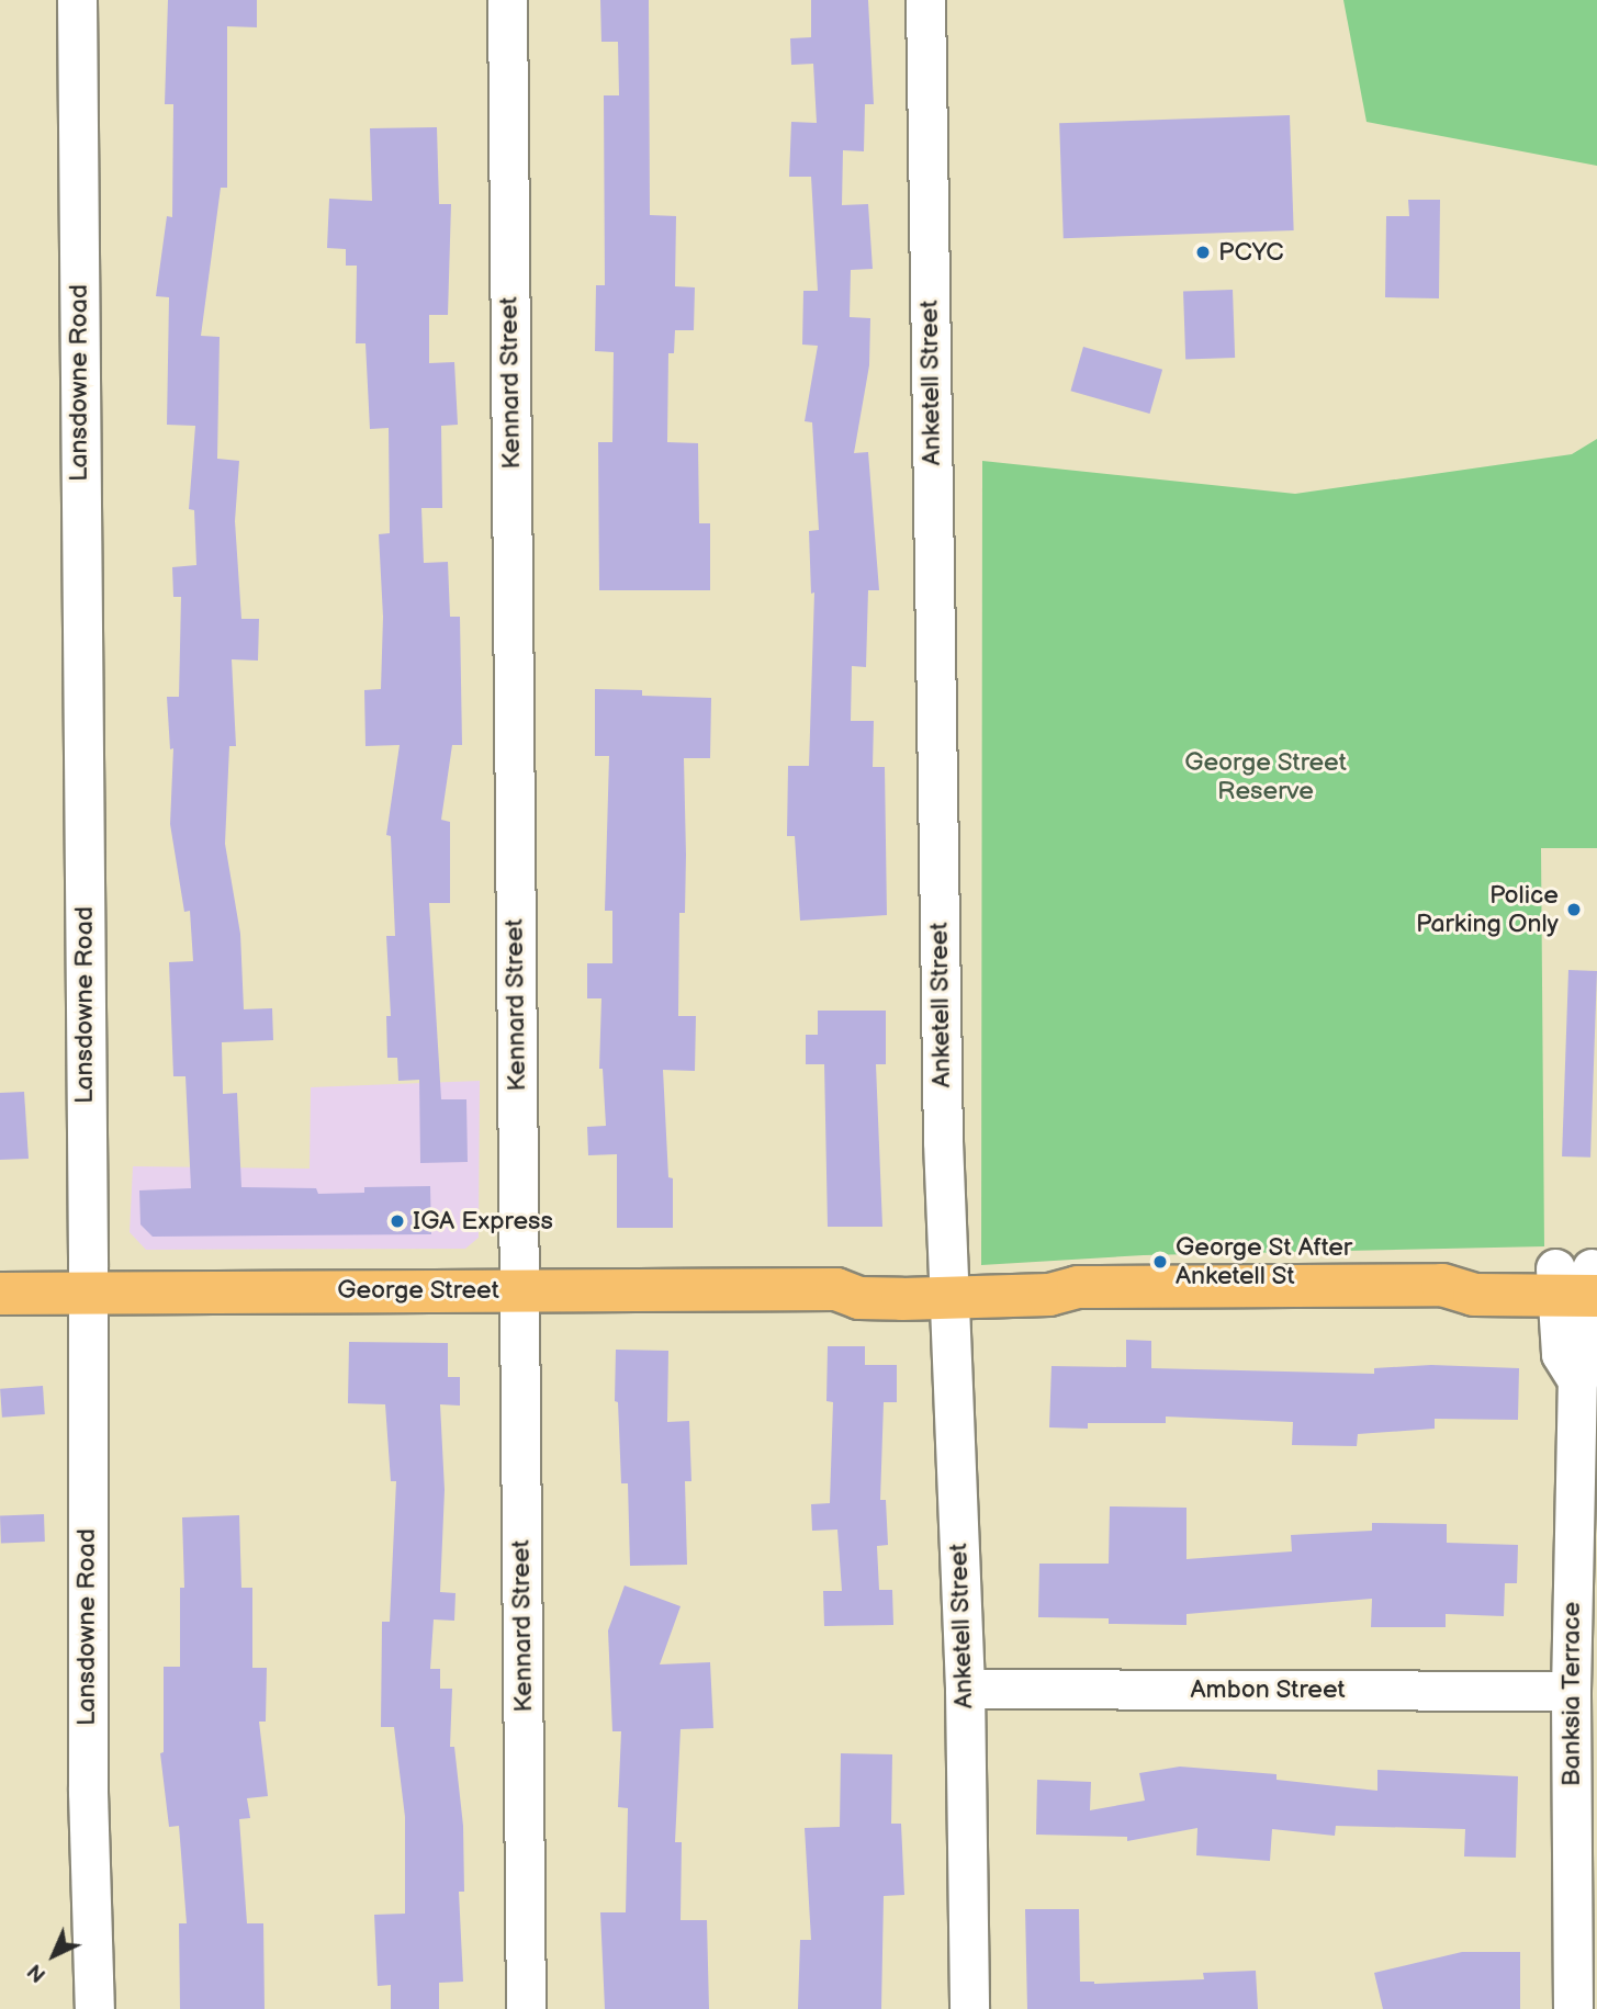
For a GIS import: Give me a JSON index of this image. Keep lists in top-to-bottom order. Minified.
{"streets":{"main road":["George Street"],"street":["Lansdowne Road","Kennard Street","Anketell Street","Ambon Street","Banksia Terrace"]},"crossings":[["Lansdowne Road","George Street"],["Kennard Street","George Street"],["Anketell Street","George Street"],["Anketell Street","Ambon Street"],["George Street","Banksia Terrace"],["Ambon Street","Banksia Terrace"]],"parks":["George Street Reserve"],"places":["PCYC","Police Parking Only","IGA Express","George St After Anketell St"],"north":"bottom left"}
